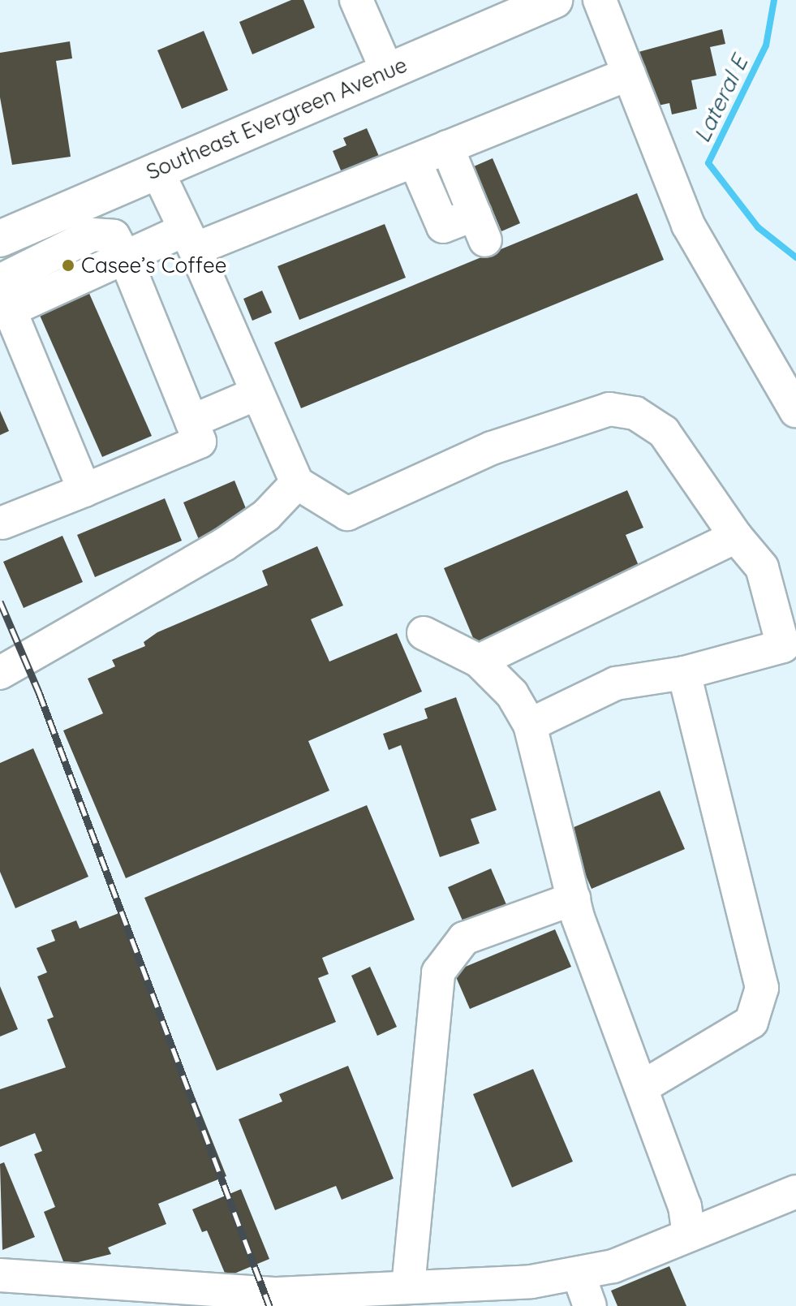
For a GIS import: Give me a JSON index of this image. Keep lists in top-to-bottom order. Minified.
{"streets":{"highway":["Southeast Evergreen Avenue"]},"water":["Lateral E"],"places":["Casee’s Coffee"]}
